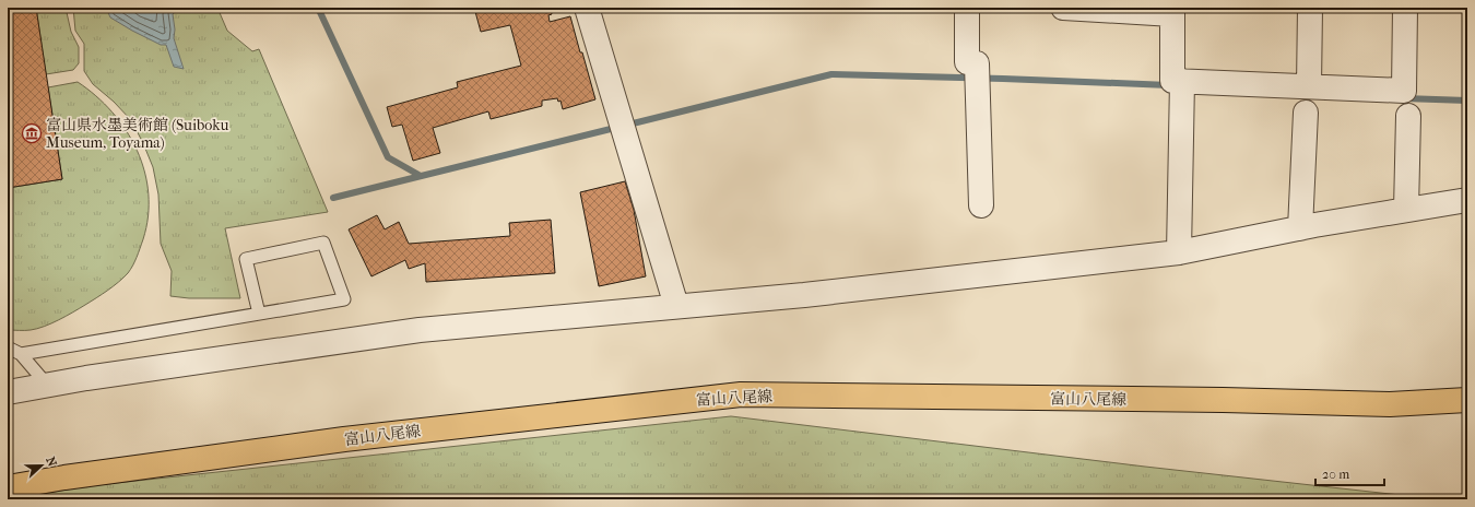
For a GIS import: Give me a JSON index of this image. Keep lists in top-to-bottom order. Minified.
{"streets":{"main road":["富山八尾線"]},"places":{"museum":["富山県水墨美術館 (Suiboku Museum, Toyama)"]},"scale_bar":"20 m","north":"right"}
